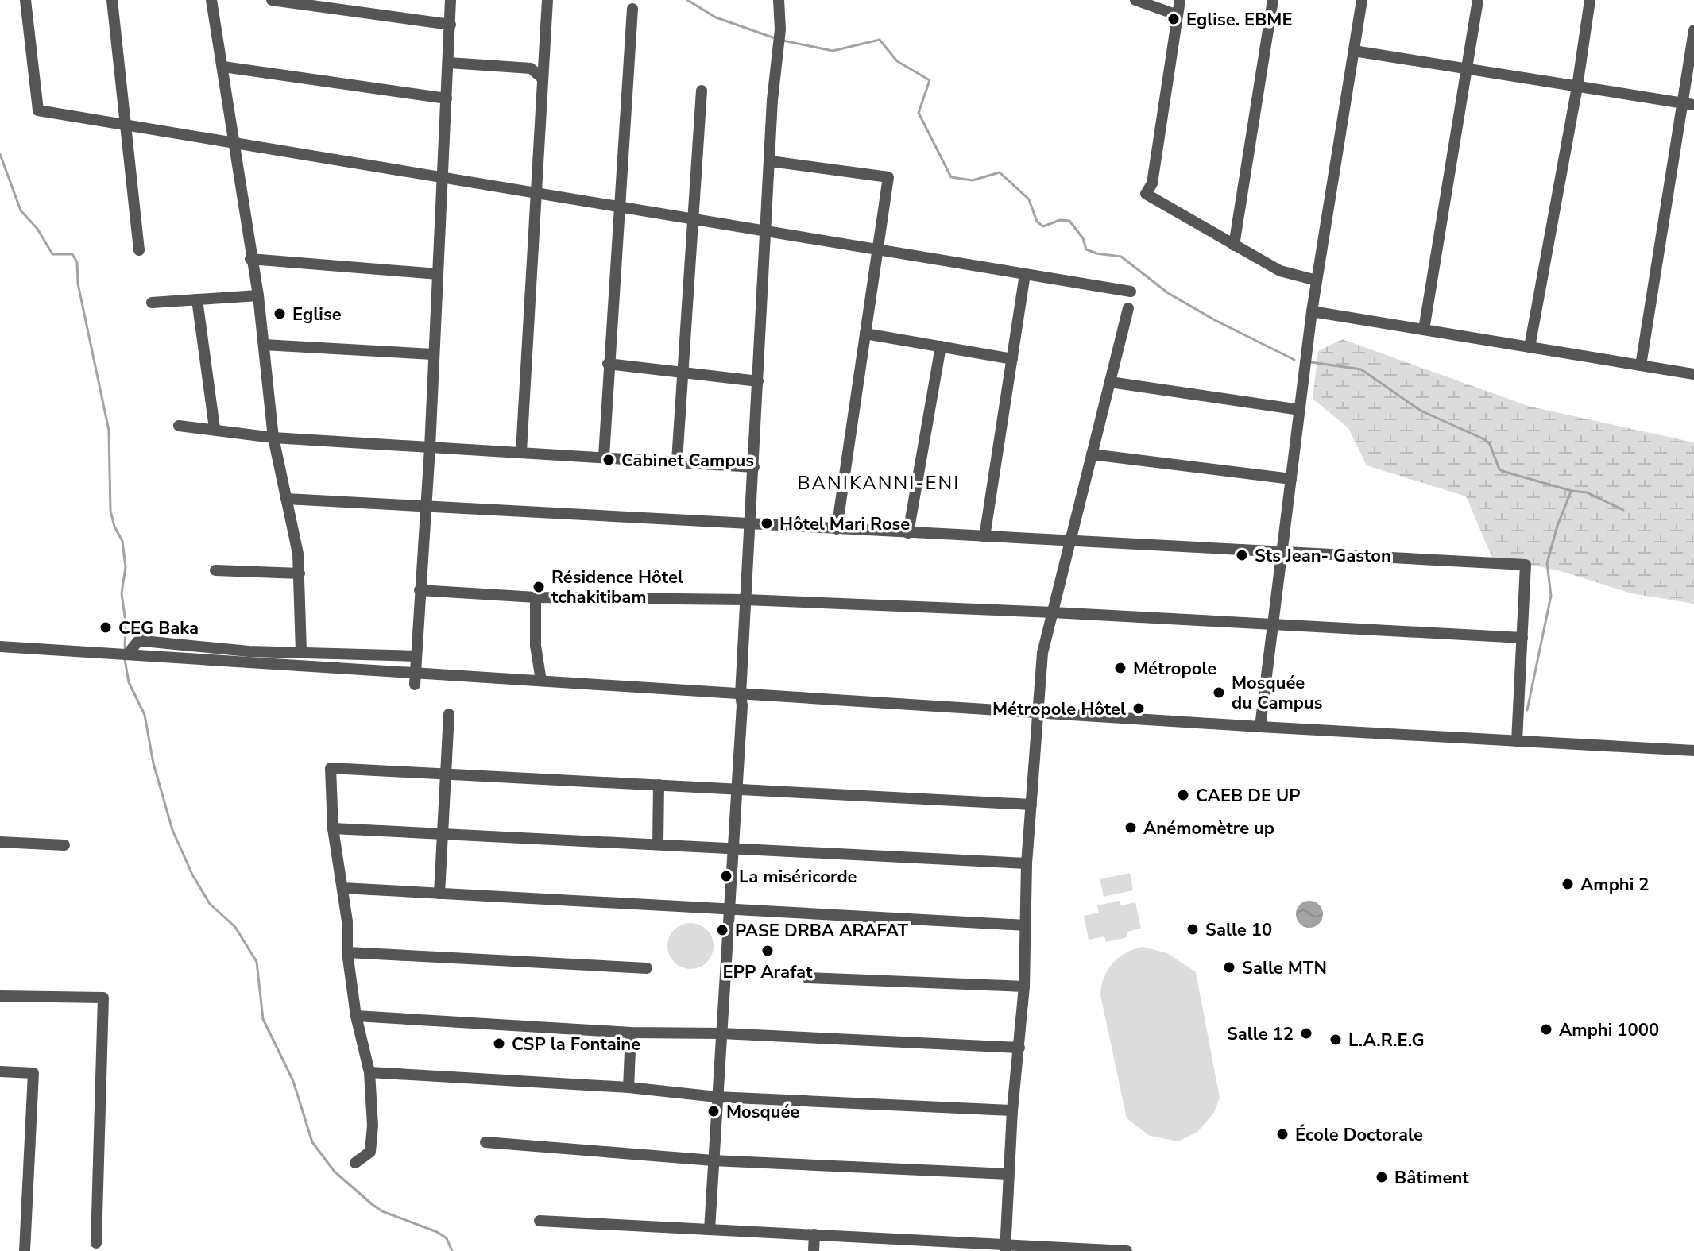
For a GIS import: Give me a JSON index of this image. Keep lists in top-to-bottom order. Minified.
{"districts":["BANIKANNI-ENI"],"places":["Eglise. EBME","Eglise","Cabinet Campus","Hôtel Mari Rose","Sts Jean- Gaston","Résidence Hôtel tchakitibam","CEG Baka","Métropole","Mosquée du Campus","Métropole Hôtel","CAEB DE UP","Anémomètre up","La miséricorde","Amphi 2","Salle 10","PASE DRBA ARAFAT","EPP Arafat","Salle MTN","Amphi 1000","Salle 12","L.A.R.E.G","CSP la Fontaine","Mosquée","École Doctorale","Bâtiment"]}
